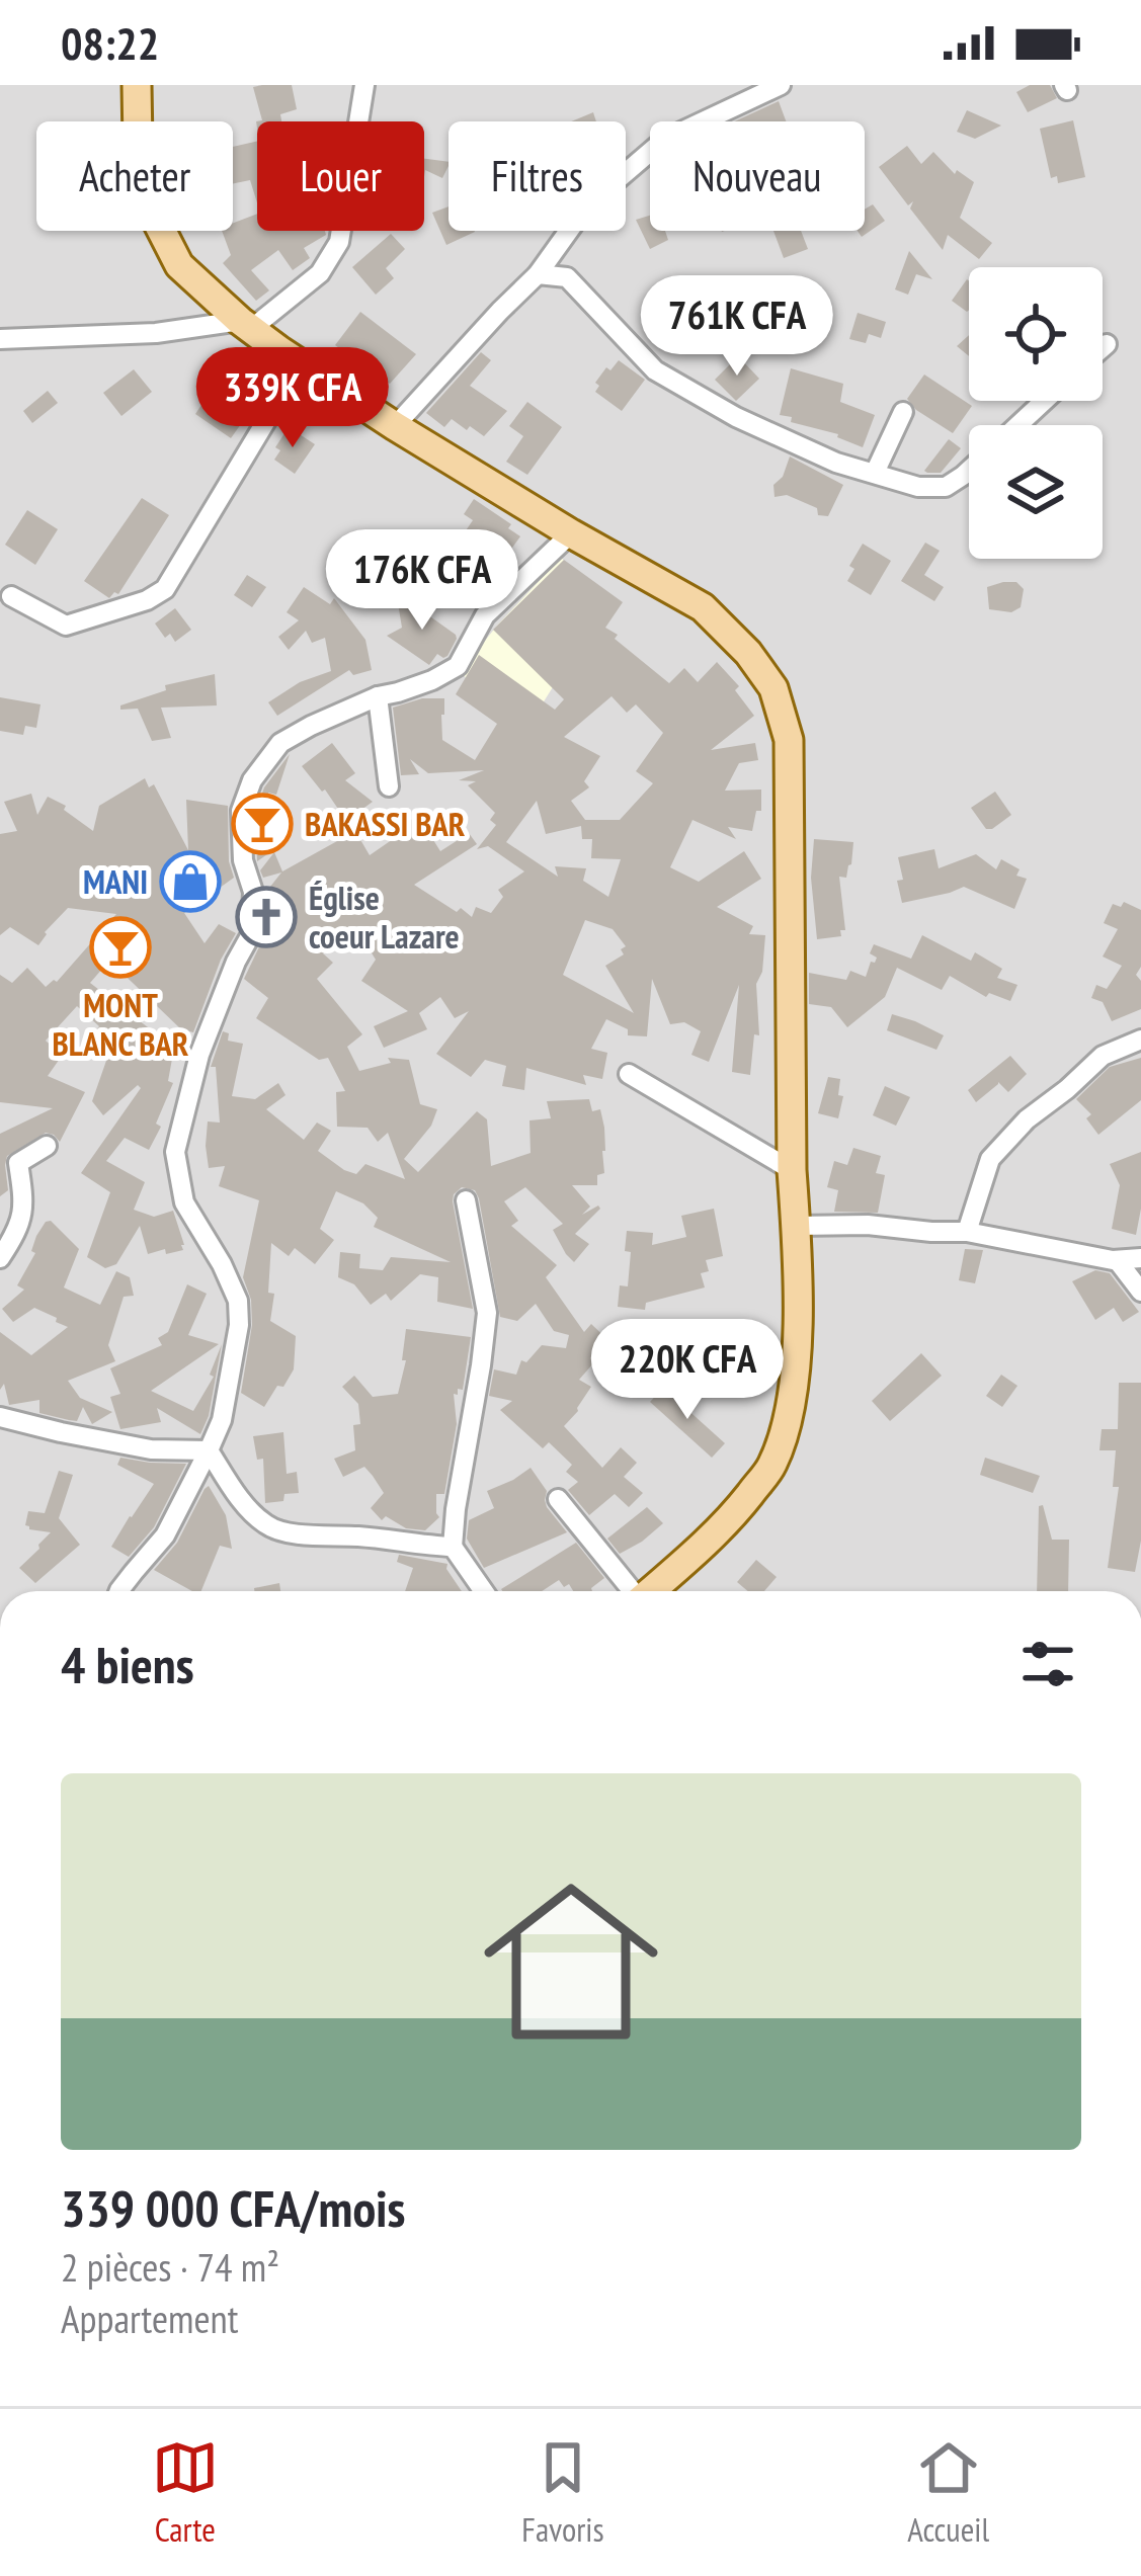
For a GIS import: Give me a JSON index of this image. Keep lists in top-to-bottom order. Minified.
{"places":{"bar":["BAKASSI BAR","MONT BLANC BAR"],"shop":["MANI"],"church":["Église coeur Lazare"]},"page":{"status":"08:22","chip":["Acheter","Louer","Filtres","Nouveau"],"price":["761K CFA","339K CFA","176K CFA","220K CFA"],"heading":"4 biens","list":[{"name":"339 000 CFA/mois","note":"2 pièces · 74 m² · Appartement"}],"tabs":["Carte","Favoris","Accueil"]}}
